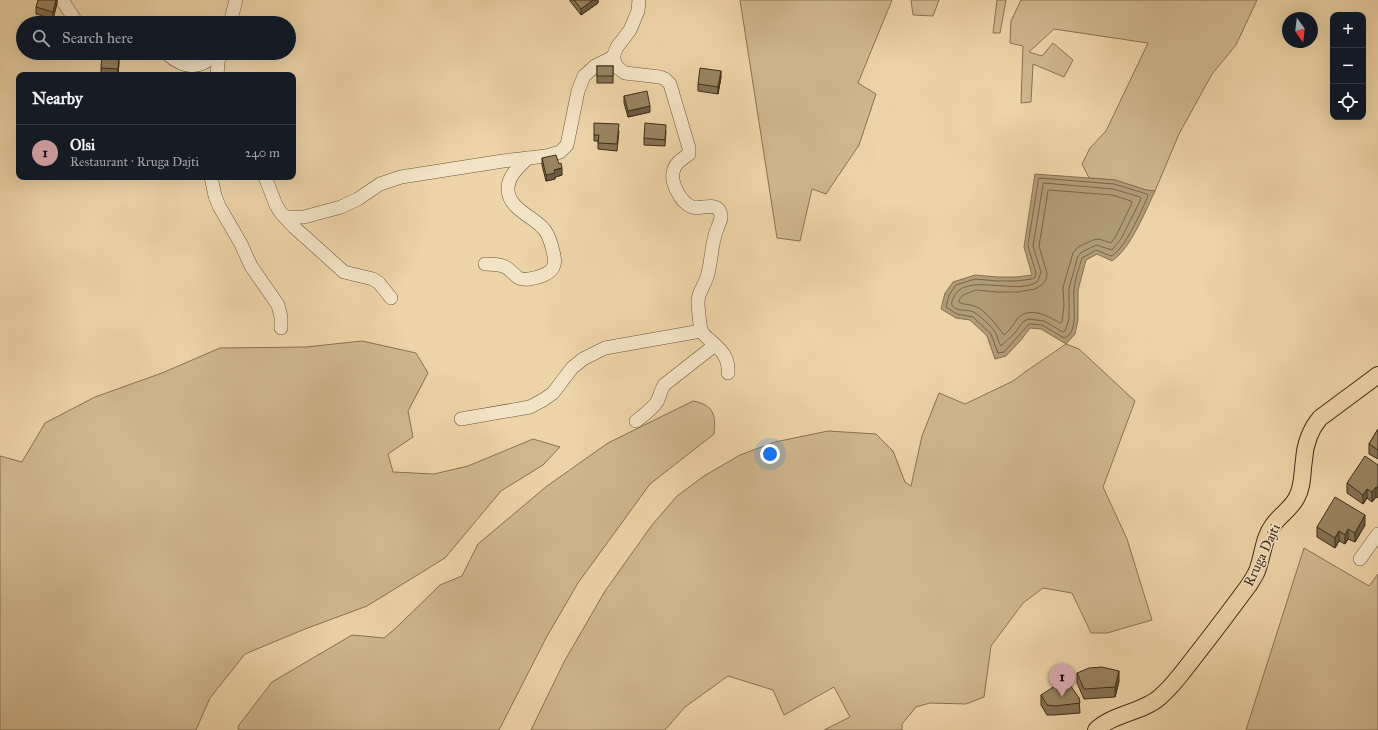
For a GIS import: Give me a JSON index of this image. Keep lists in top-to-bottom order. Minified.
{"streets":{"main road":["Rruga Dajti"]},"north":"bottom","page":{"map_buttons":["+","−"],"search":"Search here","heading":"Nearby","list":[{"mark":"1","name":"Olsi","note":"Restaurant · Rruga Dajti","value":"240 m"}],"pins":"1"}}
